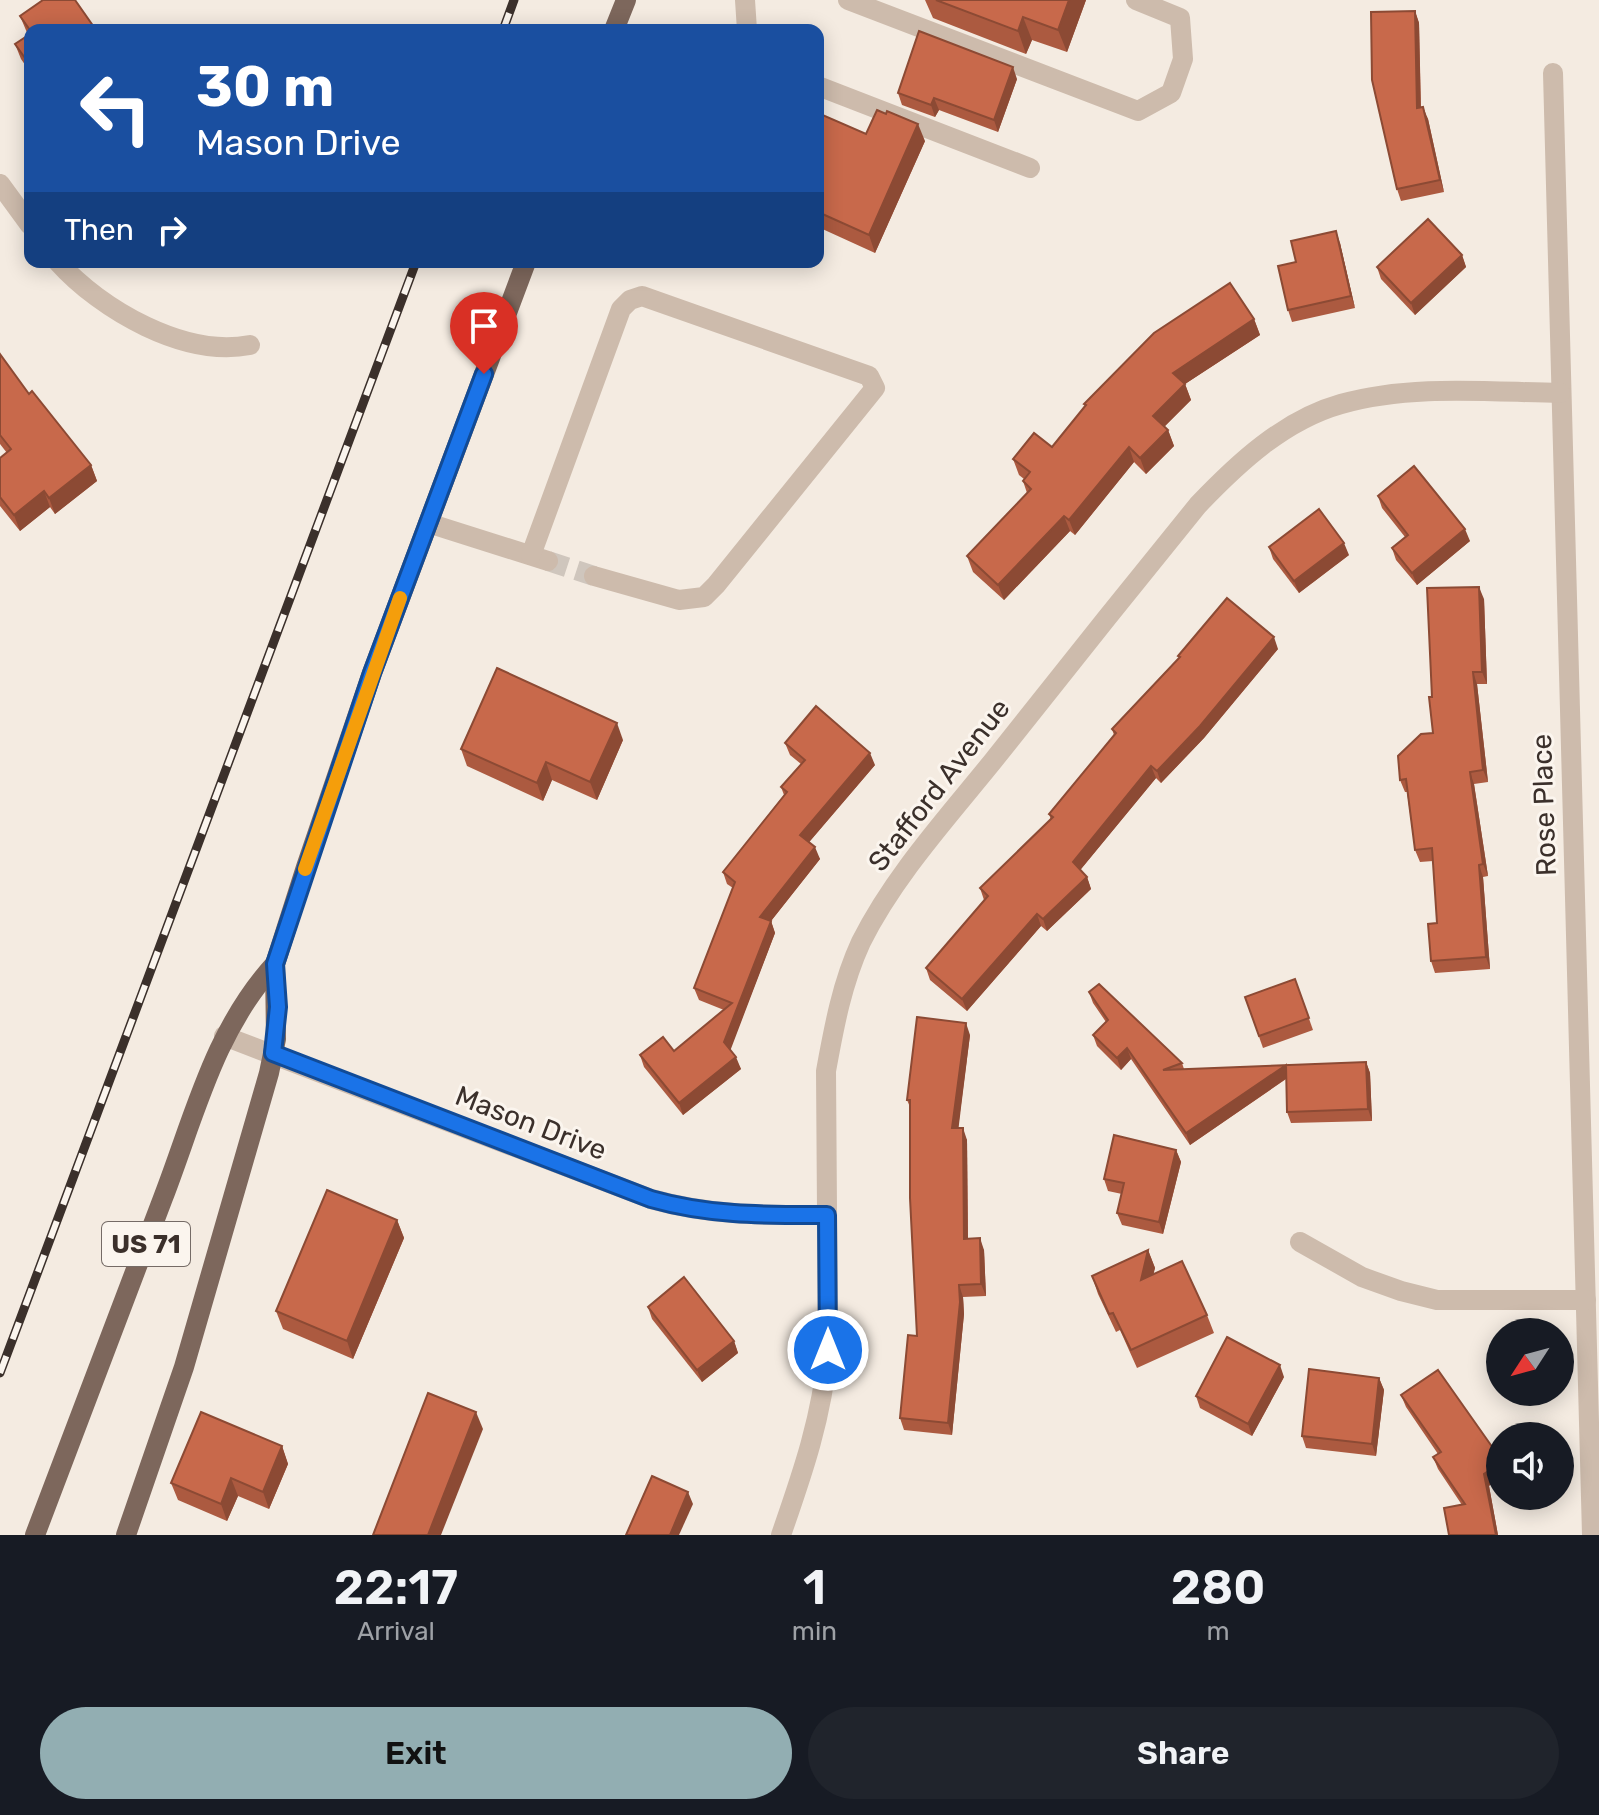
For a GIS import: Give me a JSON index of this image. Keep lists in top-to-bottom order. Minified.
{"streets":{"main road":["US 71"],"street":["Stafford Avenue","Rose Place","Mason Drive"]},"crossings":[["Stafford Avenue","Rose Place"],["Stafford Avenue","Mason Drive"],["Mason Drive","US 71"]],"north":"bottom left","page":{"turn":["30 m","Mason Drive"],"then":"Then","eta":["22:17","Arrival","1","min","280","m"],"buttons":["Exit","Share"]}}
